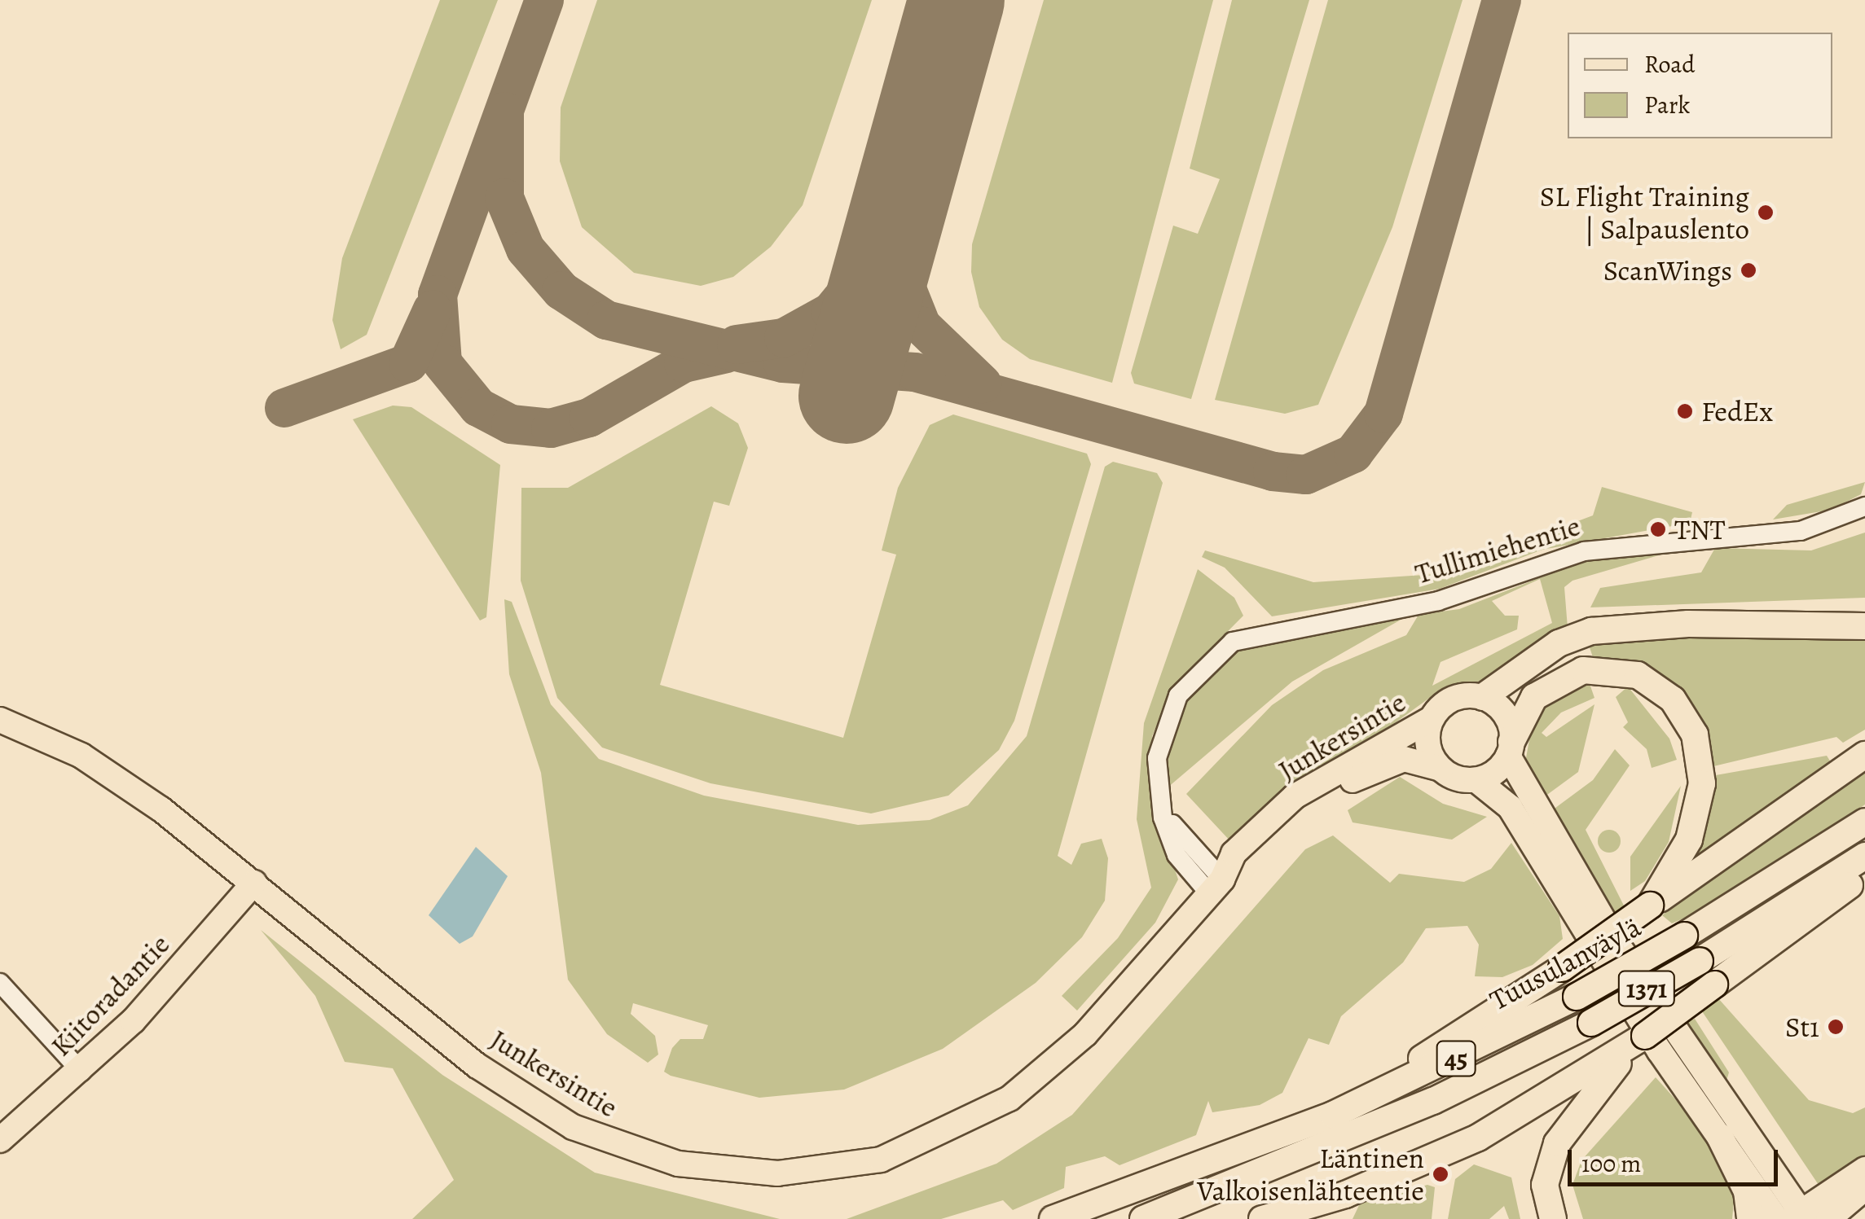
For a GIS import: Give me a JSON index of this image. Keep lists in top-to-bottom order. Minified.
{"streets":{"highway":["Tuusulanväylä","45"],"main road":["Junkersintie","1371","Kiitoradantie"],"street":["Tullimiehentie"]},"crossings":[["Tullimiehentie","Junkersintie"],["Junkersintie","1371"],["Junkersintie","Kiitoradantie"]],"places":["SL Flight Training | Salpauslento","ScanWings","FedEx","TNT","St1","Läntinen Valkoisenlähteentie"],"legend":["Road","Park"],"scale_bar":"100 m"}
